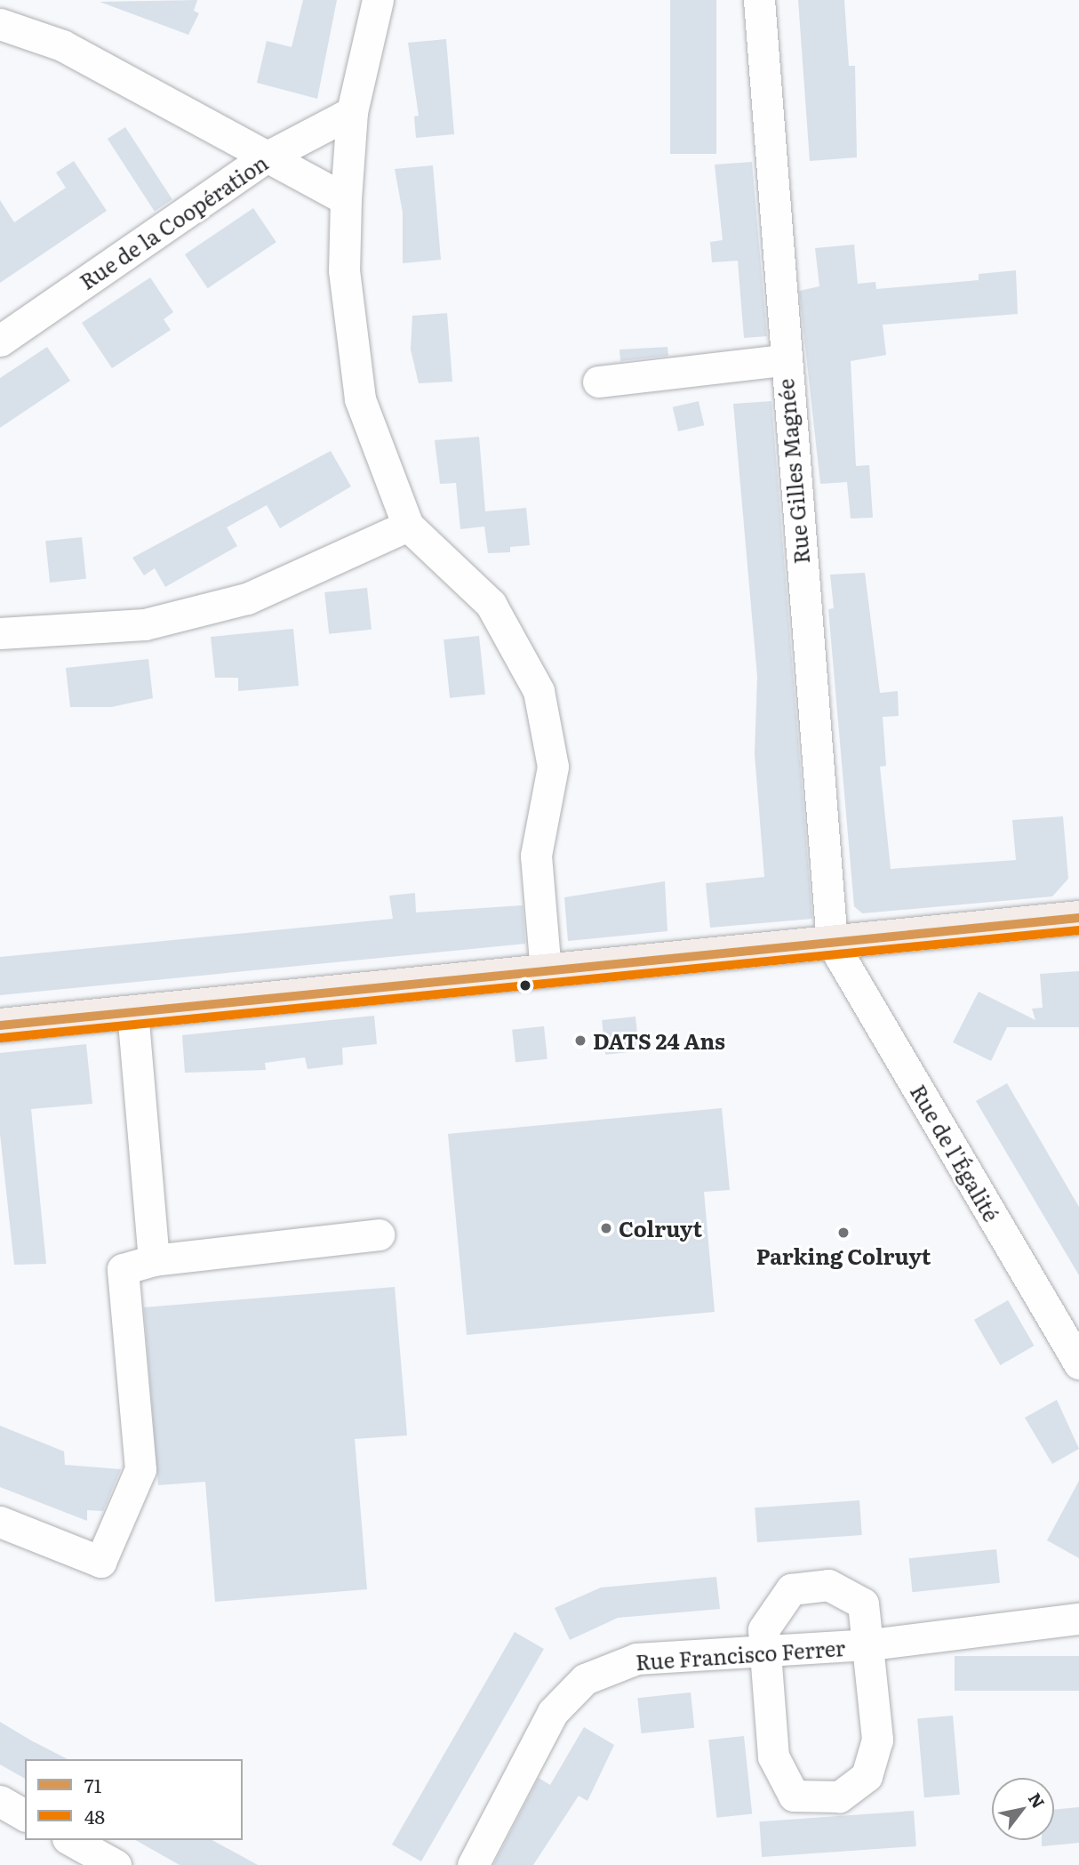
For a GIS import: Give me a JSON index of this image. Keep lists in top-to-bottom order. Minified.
{"streets":{"street":["Rue de la Coopération","Rue Gilles Magnée","Rue de l'Égalité","Rue Francisco Ferrer"]},"crossings":[["Rue Gilles Magnée","Rue de l'Égalité"]],"places":["DATS 24 Ans","Colruyt","Parking Colruyt"],"lines":["transit line 71","transit line 48"],"legend":["71","48"],"north":"top right"}
